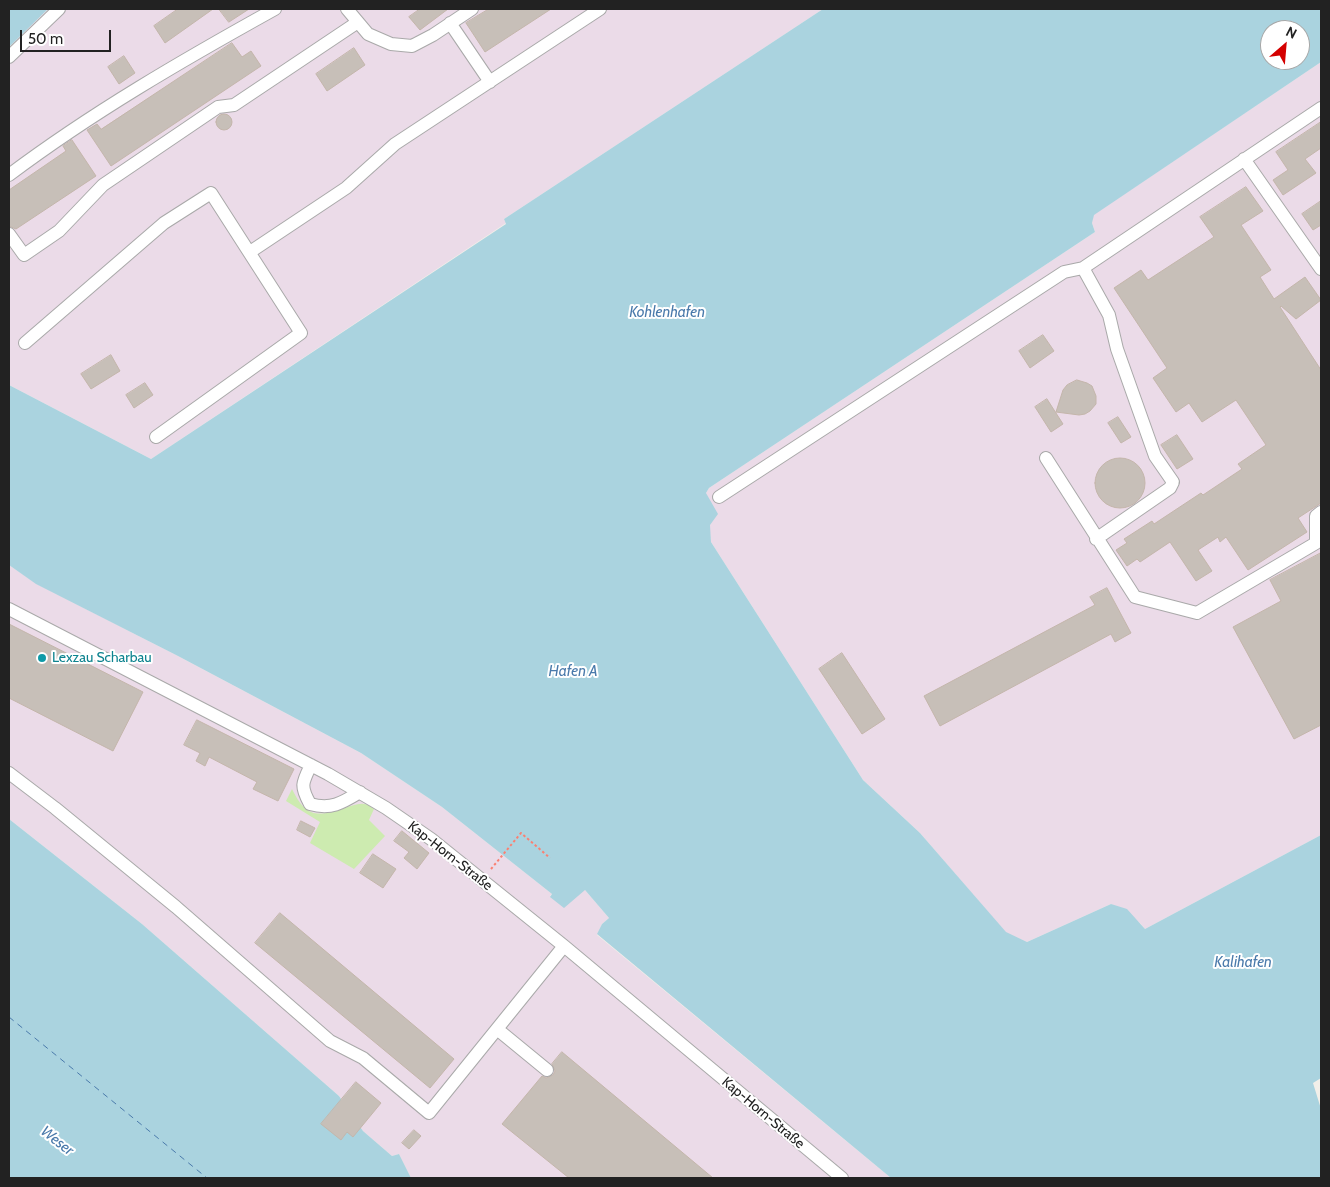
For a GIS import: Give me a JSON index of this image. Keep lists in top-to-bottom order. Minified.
{"streets":{"street":["Kap-Horn-Straße"]},"water":["Kohlenhafen","Hafen A","Kalihafen","Weser"],"places":["Lexzau Scharbau"],"scale_bar":"50 m","north":"top right"}
